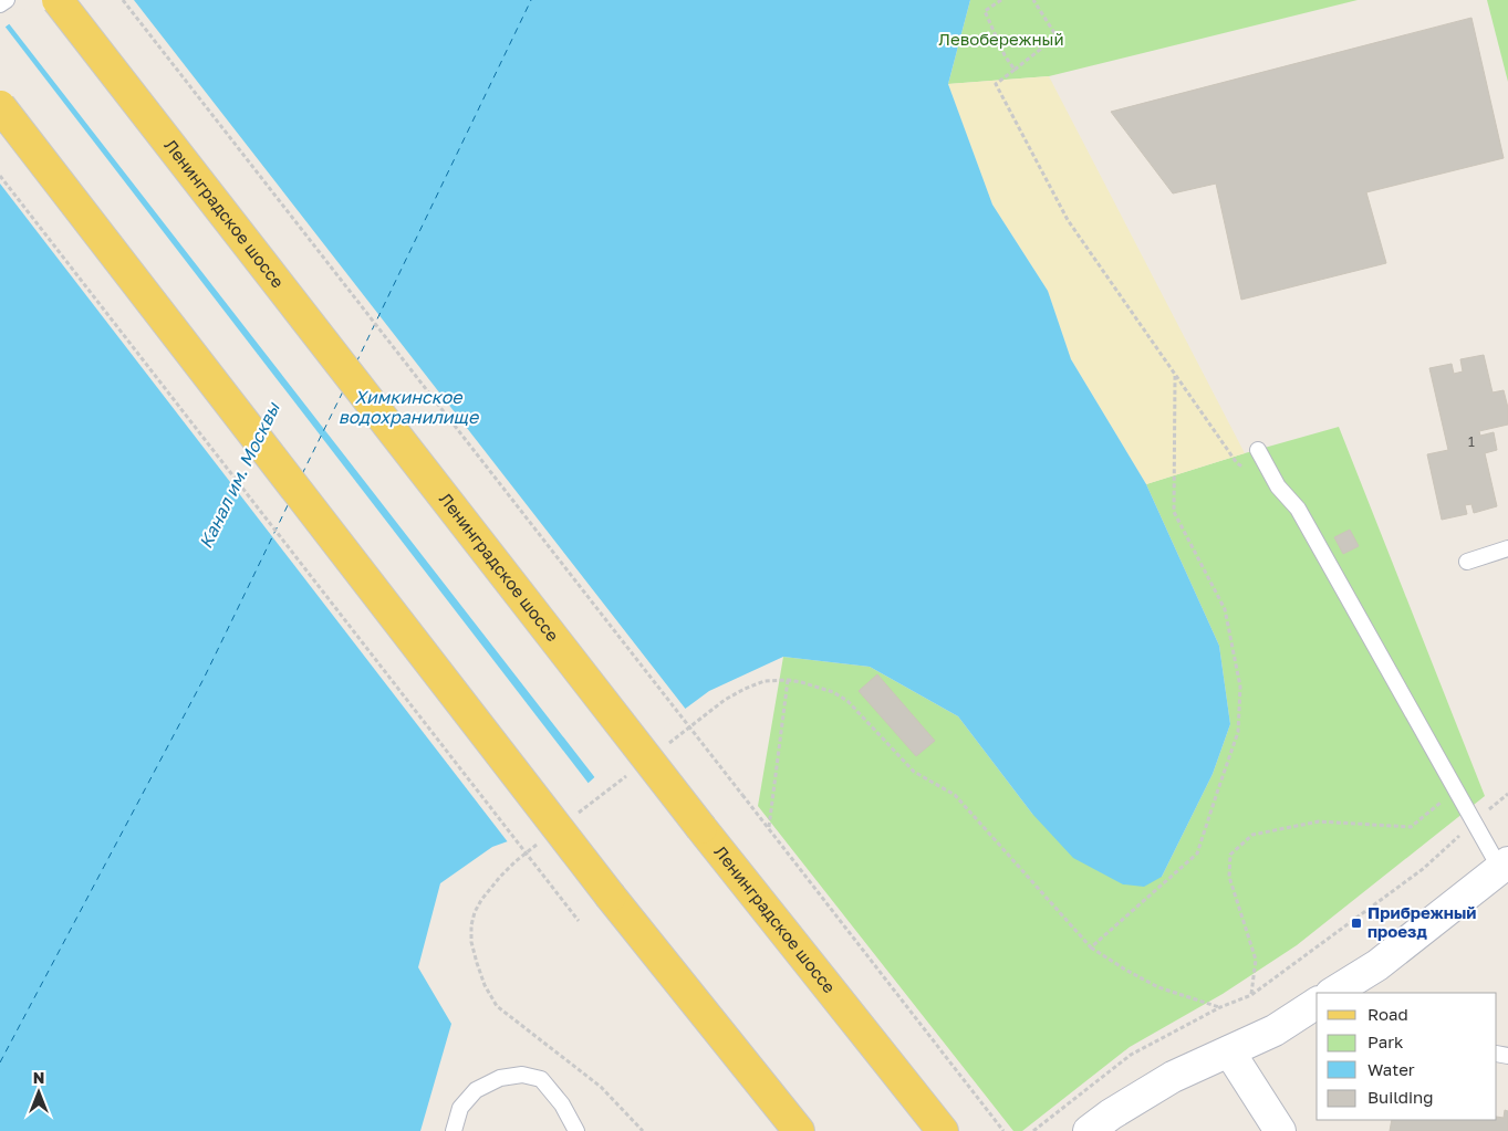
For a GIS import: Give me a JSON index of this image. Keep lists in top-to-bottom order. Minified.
{"streets":{"main road":["Ленинградское шоссе"]},"water":["Химкинское водохранилище","Канал им. Москвы"],"parks":["Левобережный"],"places":{"transit":["Прибрежный проезд"]},"house_numbers":["1"],"legend":["Road","Park","Water","Building"],"north":"top"}
